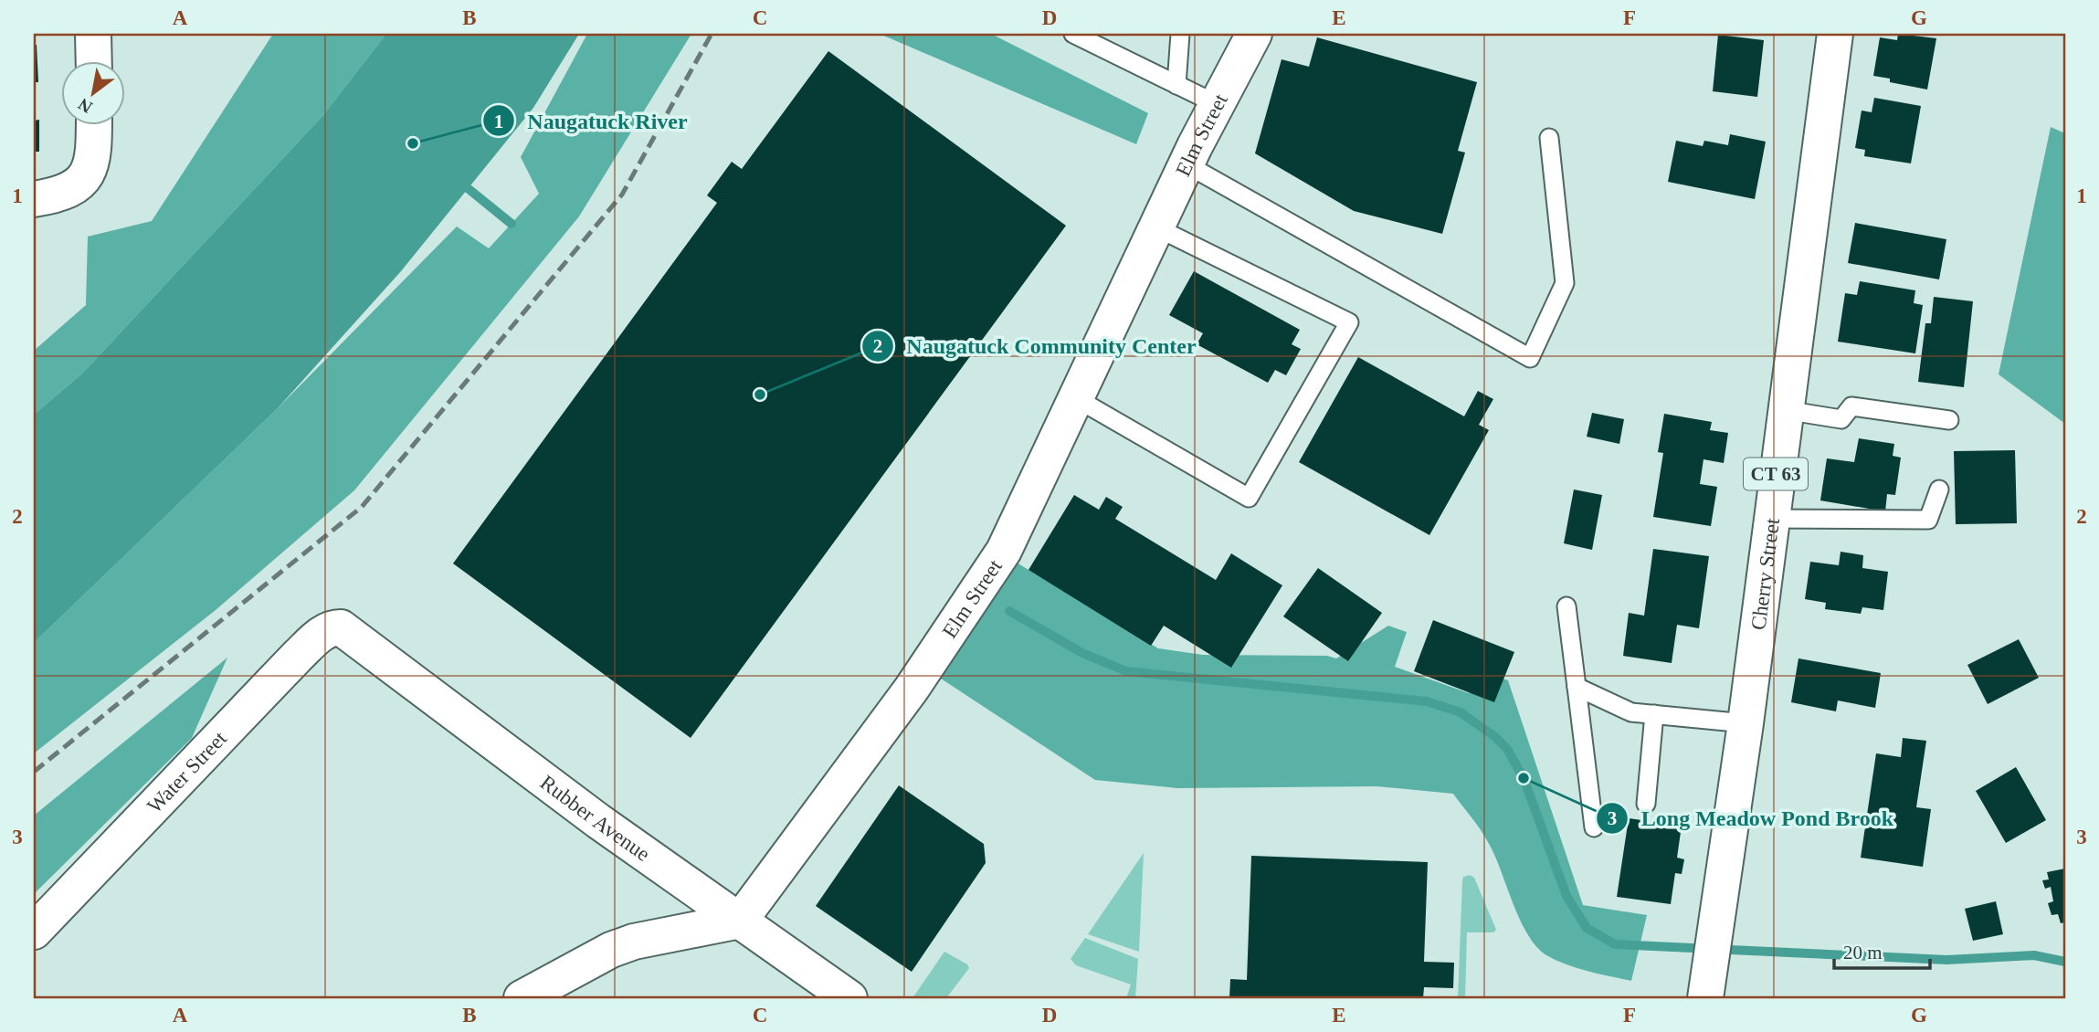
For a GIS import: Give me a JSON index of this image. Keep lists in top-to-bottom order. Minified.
{"streets":{"street":["Elm Street","CT 63","Cherry Street","Water Street","Rubber Avenue"]},"crossings":[["Elm Street","Rubber Avenue"],["Water Street","Rubber Avenue"]],"places":["Naugatuck River","Naugatuck Community Center","Long Meadow Pond Brook"],"scale_bar":"20 m","north":"bottom left","grid":{"columns":["A","B","C","D","E","F","G"],"rows":["1","2","3"]}}
